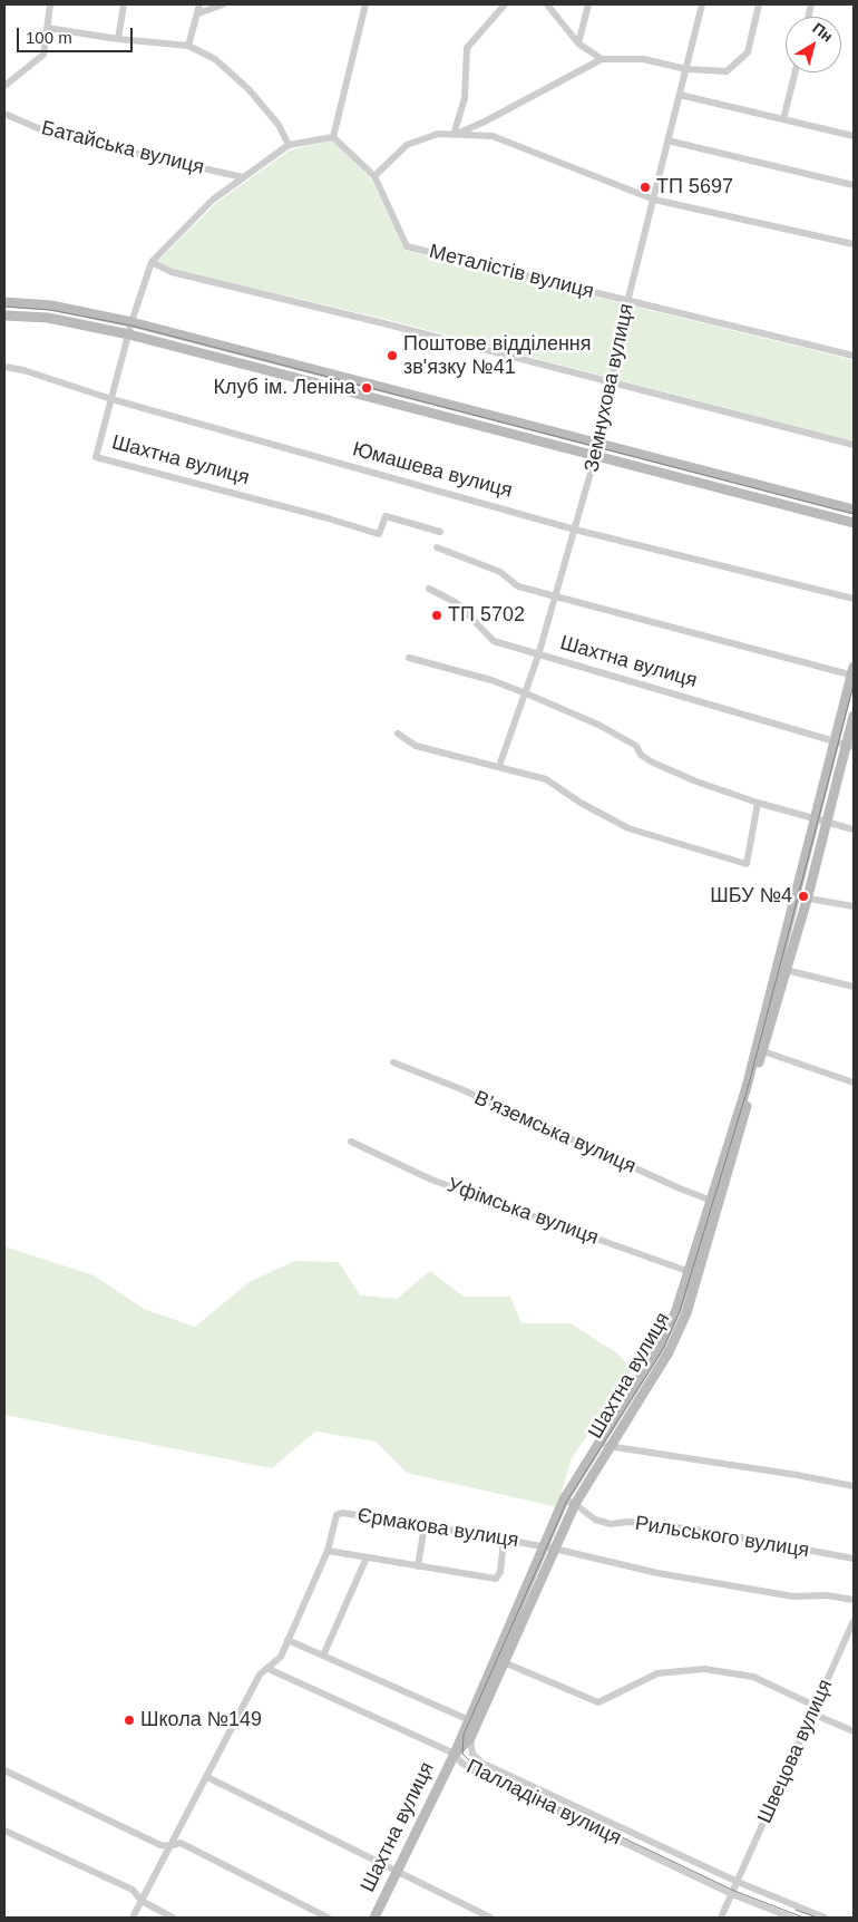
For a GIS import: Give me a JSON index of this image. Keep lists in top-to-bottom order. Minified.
{"streets":{"main road":["Шахтна вулиця"],"street":["Батайська вулиця","Металістів вулиця","Земнухова вулиця","Юмашева вулиця","В’яземська вулиця","Уфімська вулиця","Єрмакова вулиця","Рильського вулиця","Швецова вулиця","Палладіна вулиця"]},"crossings":[["Металістів вулиця","Земнухова вулиця"],["Земнухова вулиця","Шахтна вулиця"],["Земнухова вулиця","Юмашева вулиця"],["Шахтна вулиця","Юмашева вулиця"],["Шахтна вулиця","В’яземська вулиця"],["Шахтна вулиця","Уфімська вулиця"],["Шахтна вулиця","Єрмакова вулиця"],["Шахтна вулиця","Рильського вулиця"],["Шахтна вулиця","Палладіна вулиця"],["Єрмакова вулиця","Палладіна вулиця"],["Швецова вулиця","Палладіна вулиця"]],"places":["ТП 5697","Поштове відділення зв'язку №41","Клуб ім. Леніна","ТП 5702","ШБУ №4","Школа №149"],"scale_bar":"100 m","north":"top right"}
